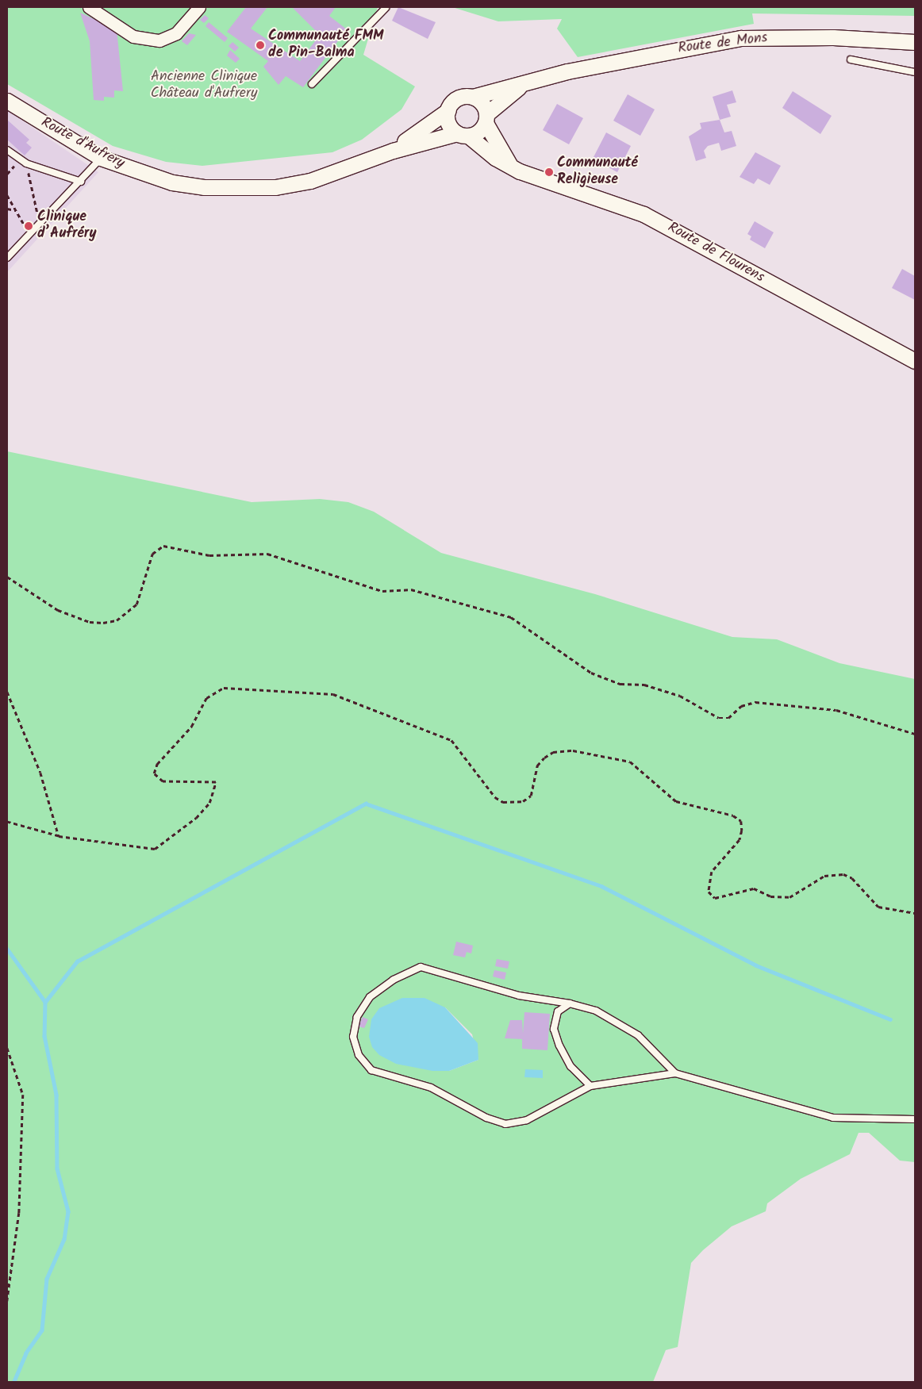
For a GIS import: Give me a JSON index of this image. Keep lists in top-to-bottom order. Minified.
{"streets":{"street":["Route de Mons","Route d'Aufrery","Route de Flourens"]},"crossings":[["Route de Mons","Route d'Aufrery"],["Route de Mons","Route de Flourens"],["Route d'Aufrery","Route de Flourens"]],"parks":["Ancienne Clinique Château d'Aufrery"],"places":["Communauté FMM de Pin-Balma","Communauté Religieuse","Clinique d’Aufréry"]}
